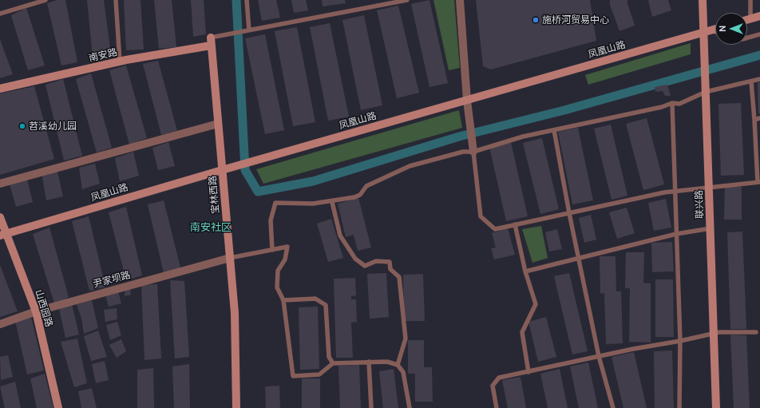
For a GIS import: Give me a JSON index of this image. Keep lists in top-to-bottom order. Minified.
{"streets":{"street":["凤凰山路","南安路","宝林西路","联兴路","尹家坝路","山西园路"]},"crossings":[["凤凰山路","宝林西路"],["凤凰山路","联兴路"],["凤凰山路","山西园路"],["南安路","宝林西路"],["宝林西路","尹家坝路"],["尹家坝路","山西园路"]],"districts":["南安社区"],"places":["施桥河贸易中心","苕溪幼儿园"],"north":"left"}
